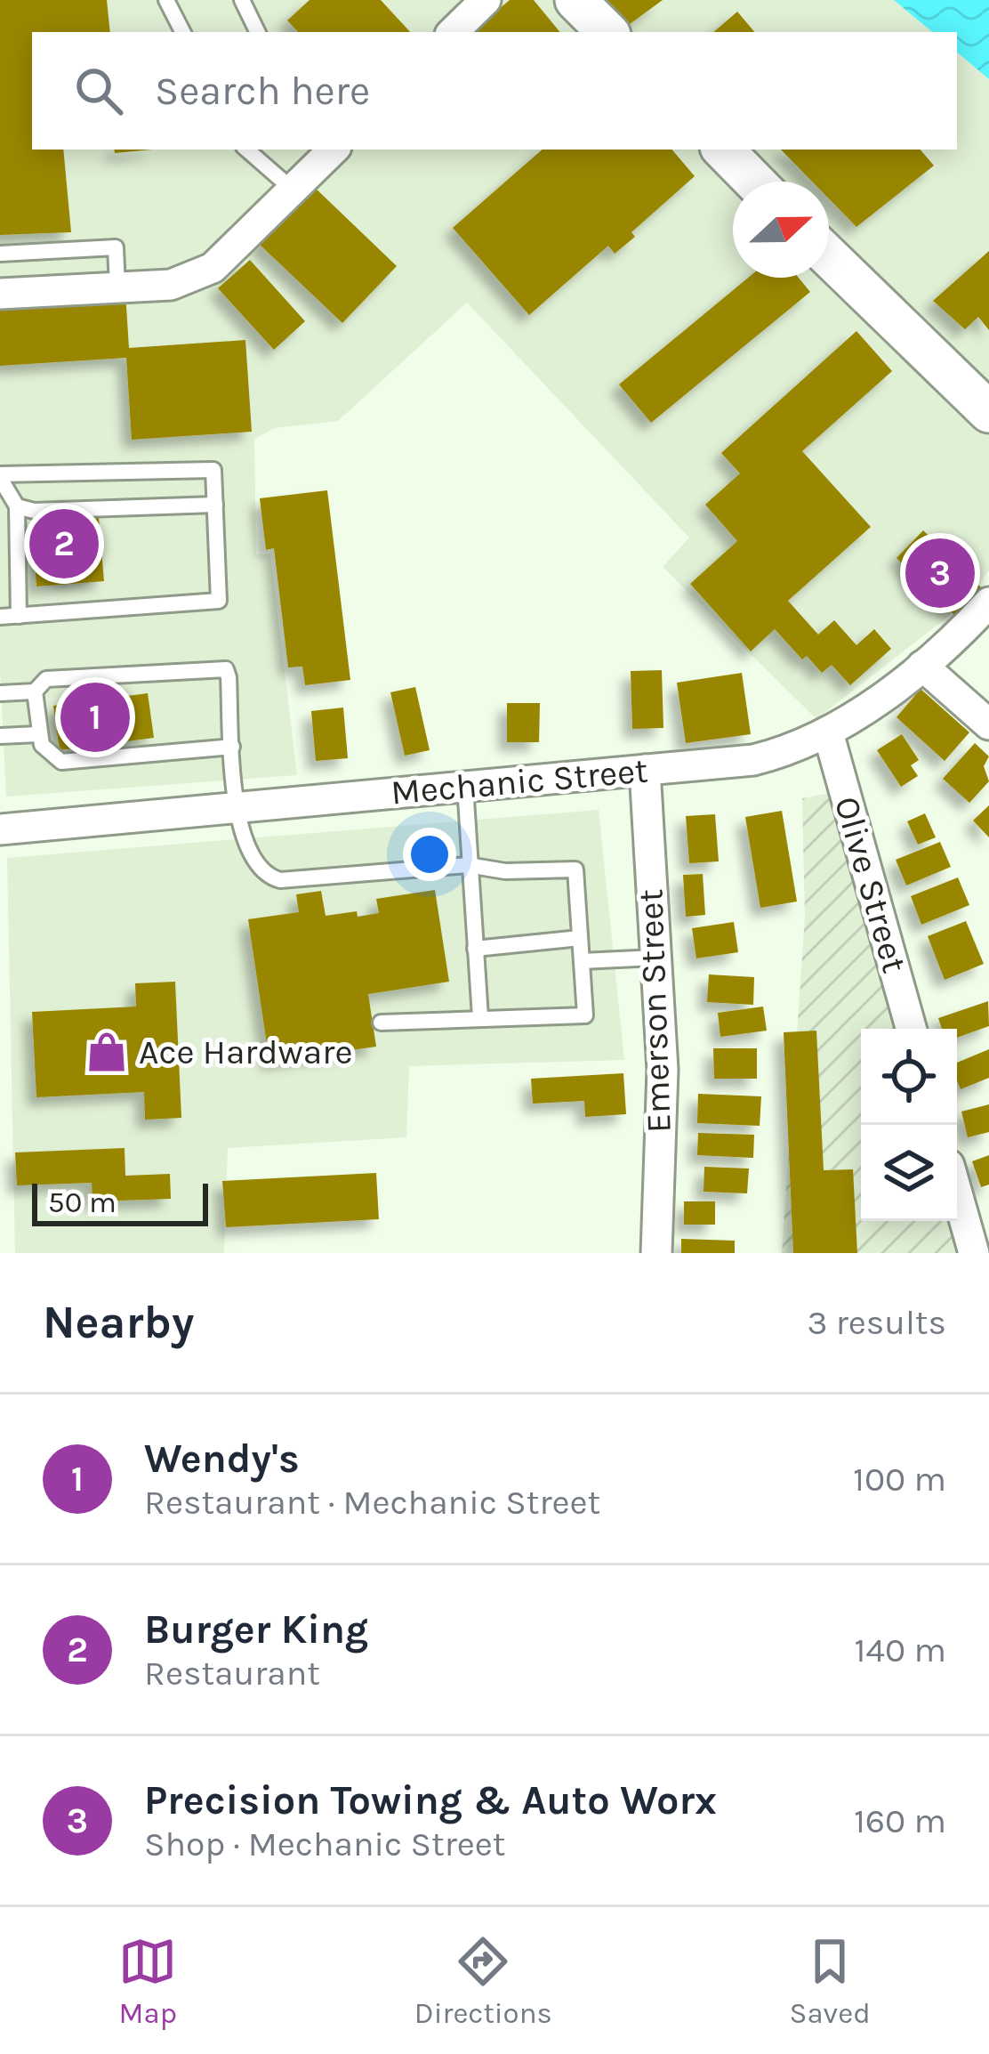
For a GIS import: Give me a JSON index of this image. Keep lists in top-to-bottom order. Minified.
{"streets":{"street":["Mechanic Street","Olive Street","Emerson Street"]},"crossings":[["Mechanic Street","Olive Street"],["Mechanic Street","Emerson Street"]],"places":{"shop":["Ace Hardware"]},"scale_bar":"50 m","north":"right","page":{"search":"Search here","pins":["2","3","1"],"scale":"50 m","heading":["Nearby","3 results"],"list":[{"mark":"1","name":"Wendy's","note":"Restaurant · Mechanic Street","value":"100 m"},{"mark":"2","name":"Burger King","note":"Restaurant","value":"140 m"},{"mark":"3","name":"Precision Towing & Auto Worx","note":"Shop · Mechanic Street","value":"160 m"}],"nav":["Map","Directions","Saved"]}}
